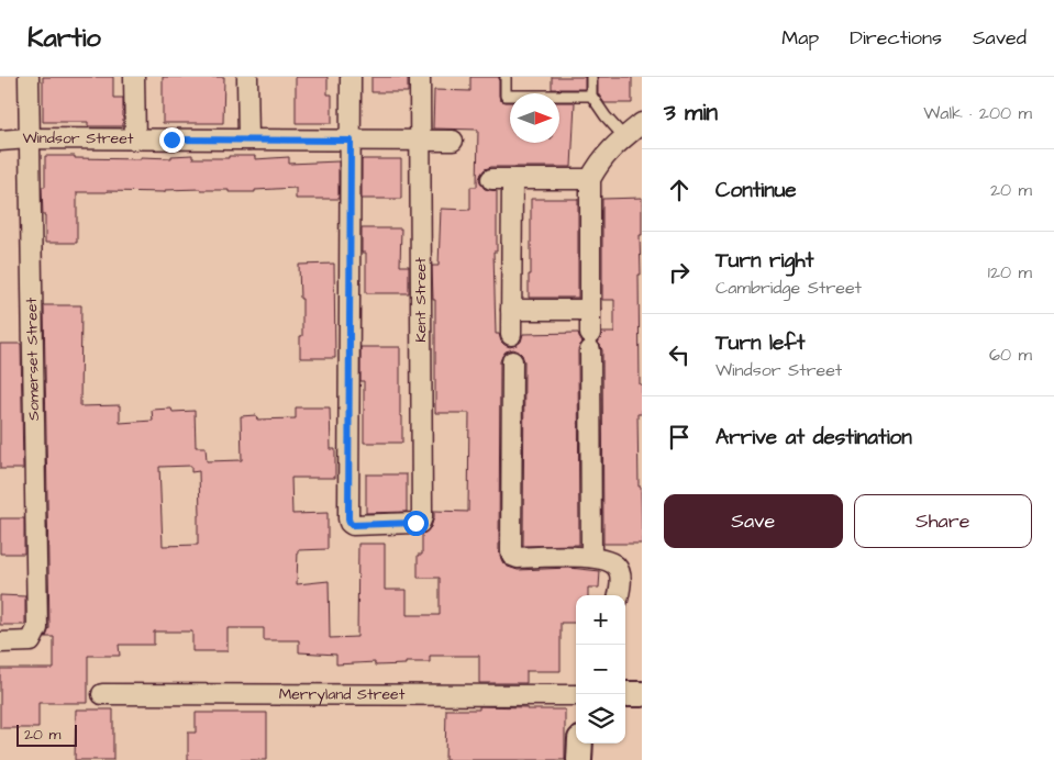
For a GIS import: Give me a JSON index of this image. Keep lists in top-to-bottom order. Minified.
{"streets":{"street":["Windsor Street","Kent Street","Somerset Street","Merryland Street"]},"crossings":[["Windsor Street","Kent Street"],["Windsor Street","Somerset Street"]],"scale_bar":"20 m","north":"right","page":{"header":"Kartio","nav":["Map","Directions","Saved"],"heading":["3 min","Walk · 200 m"],"list":[["Continue","20 m"],["Turn right","Cambridge Street","120 m"],["Turn left","Windsor Street","60 m"],"Arrive at destination"],"buttons":["Save","Share"],"map_buttons":["+","−"],"scale":"20 m"}}
